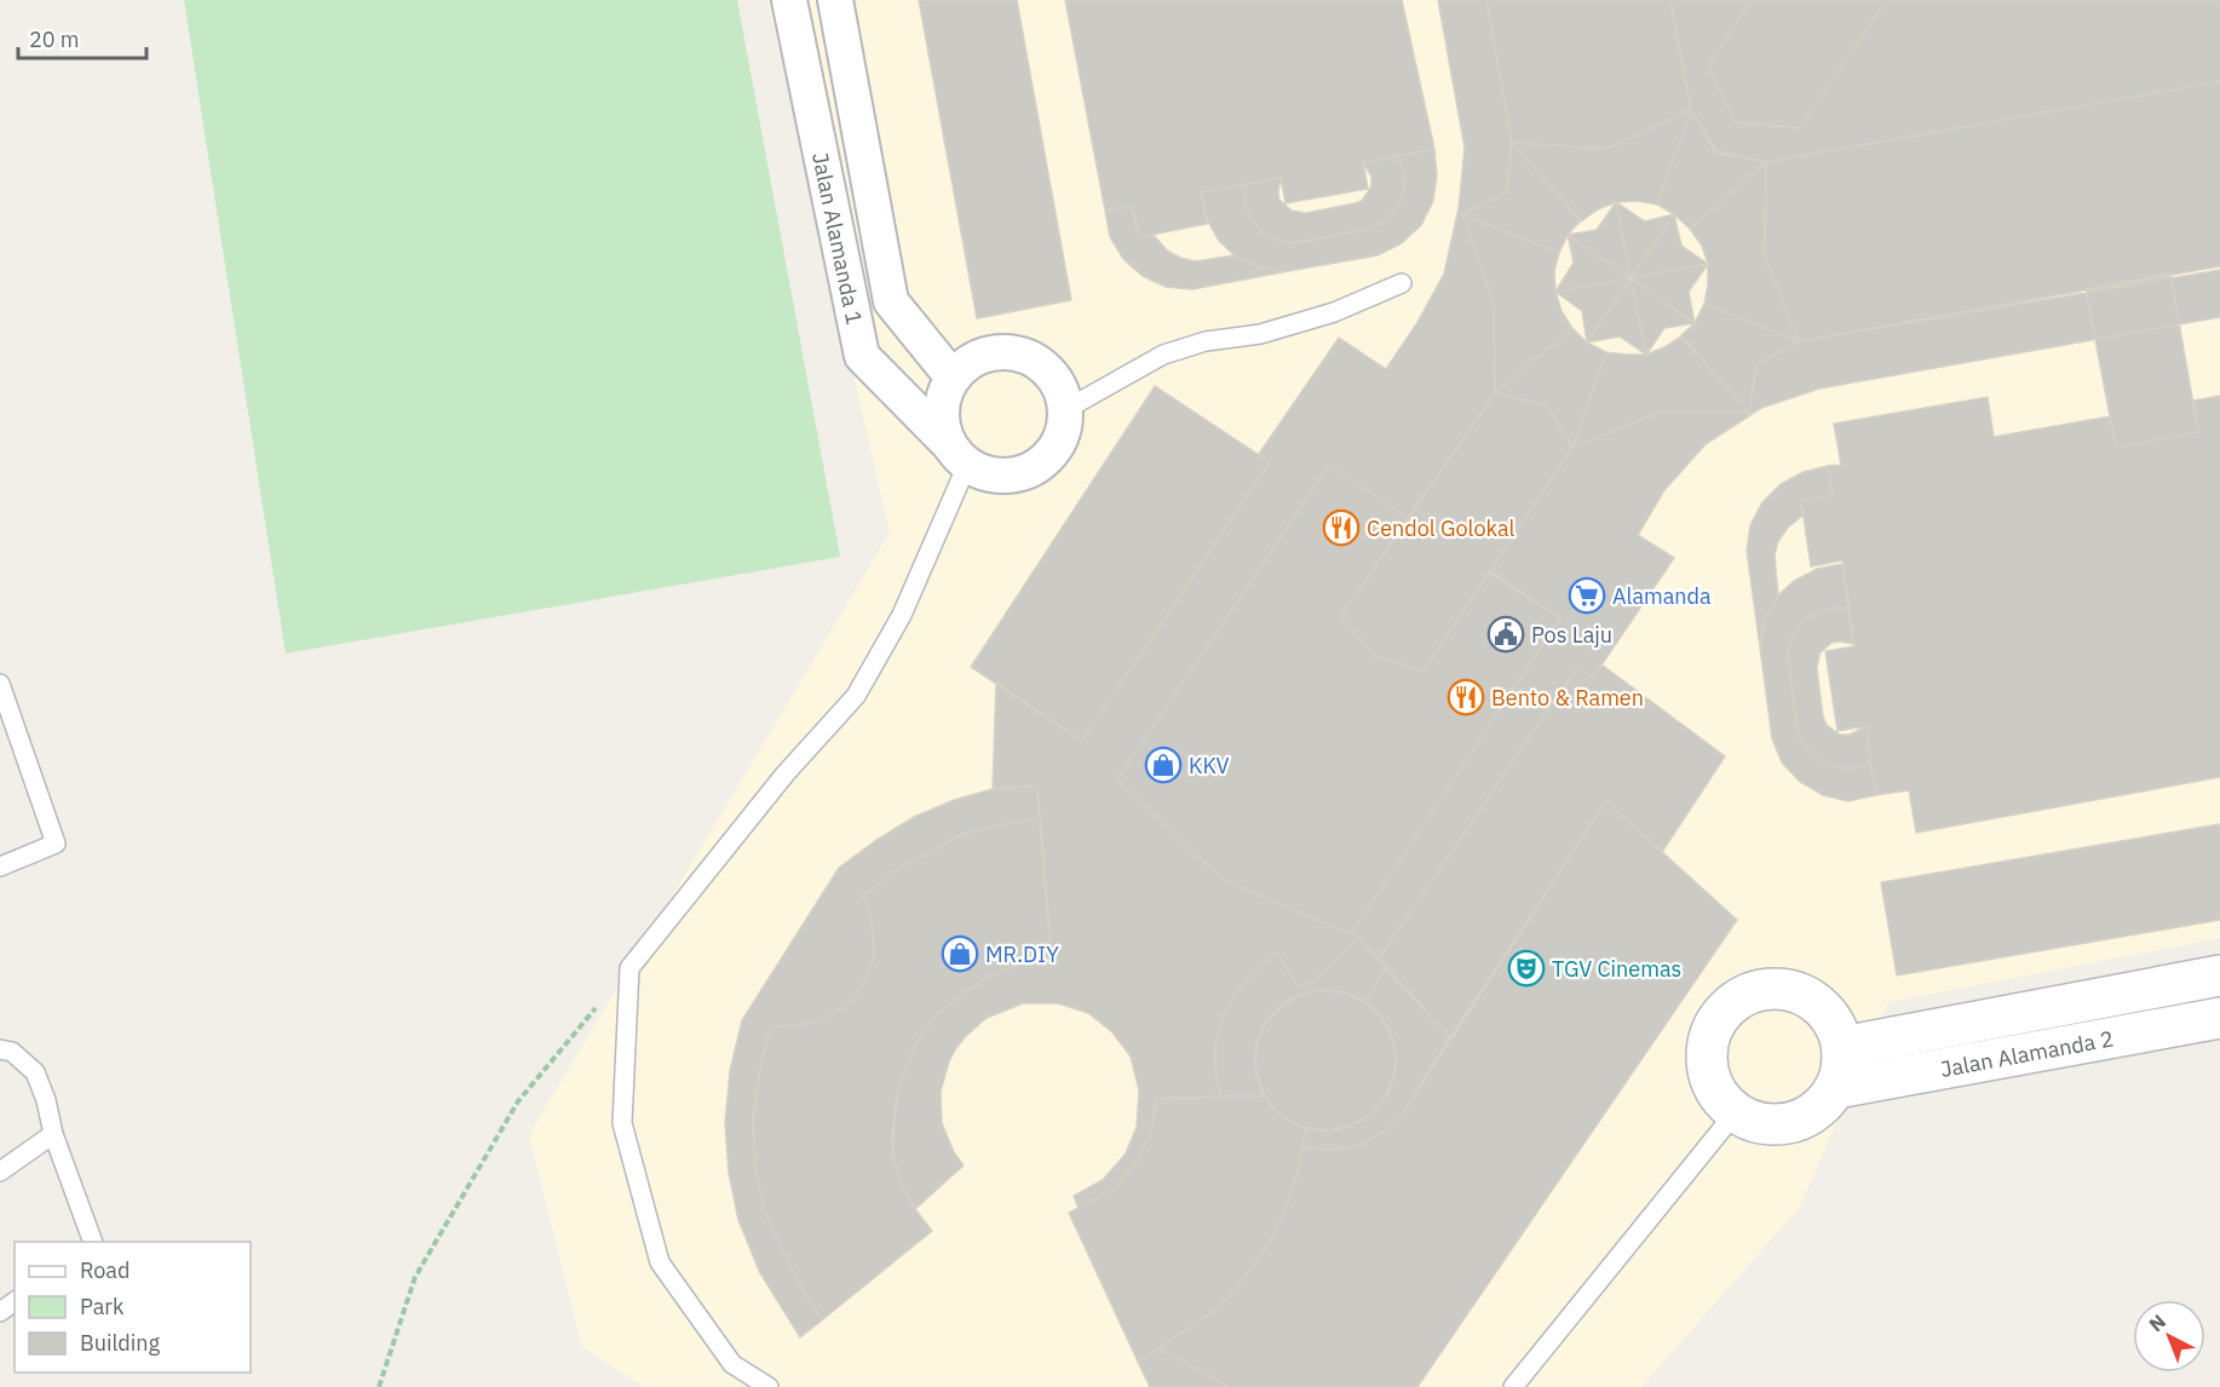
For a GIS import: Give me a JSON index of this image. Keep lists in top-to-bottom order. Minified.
{"streets":{"street":["Jalan Alamanda 1","Jalan Alamanda 2"]},"places":{"restaurant":["Cendol Golokal","Bento & Ramen"],"supermarket":["Alamanda"],"public building":["Pos Laju"],"shop":["KKV","MR.DIY"],"theatre":["TGV Cinemas"]},"legend":["Road","Park","Building"],"scale_bar":"20 m","north":"top left"}
